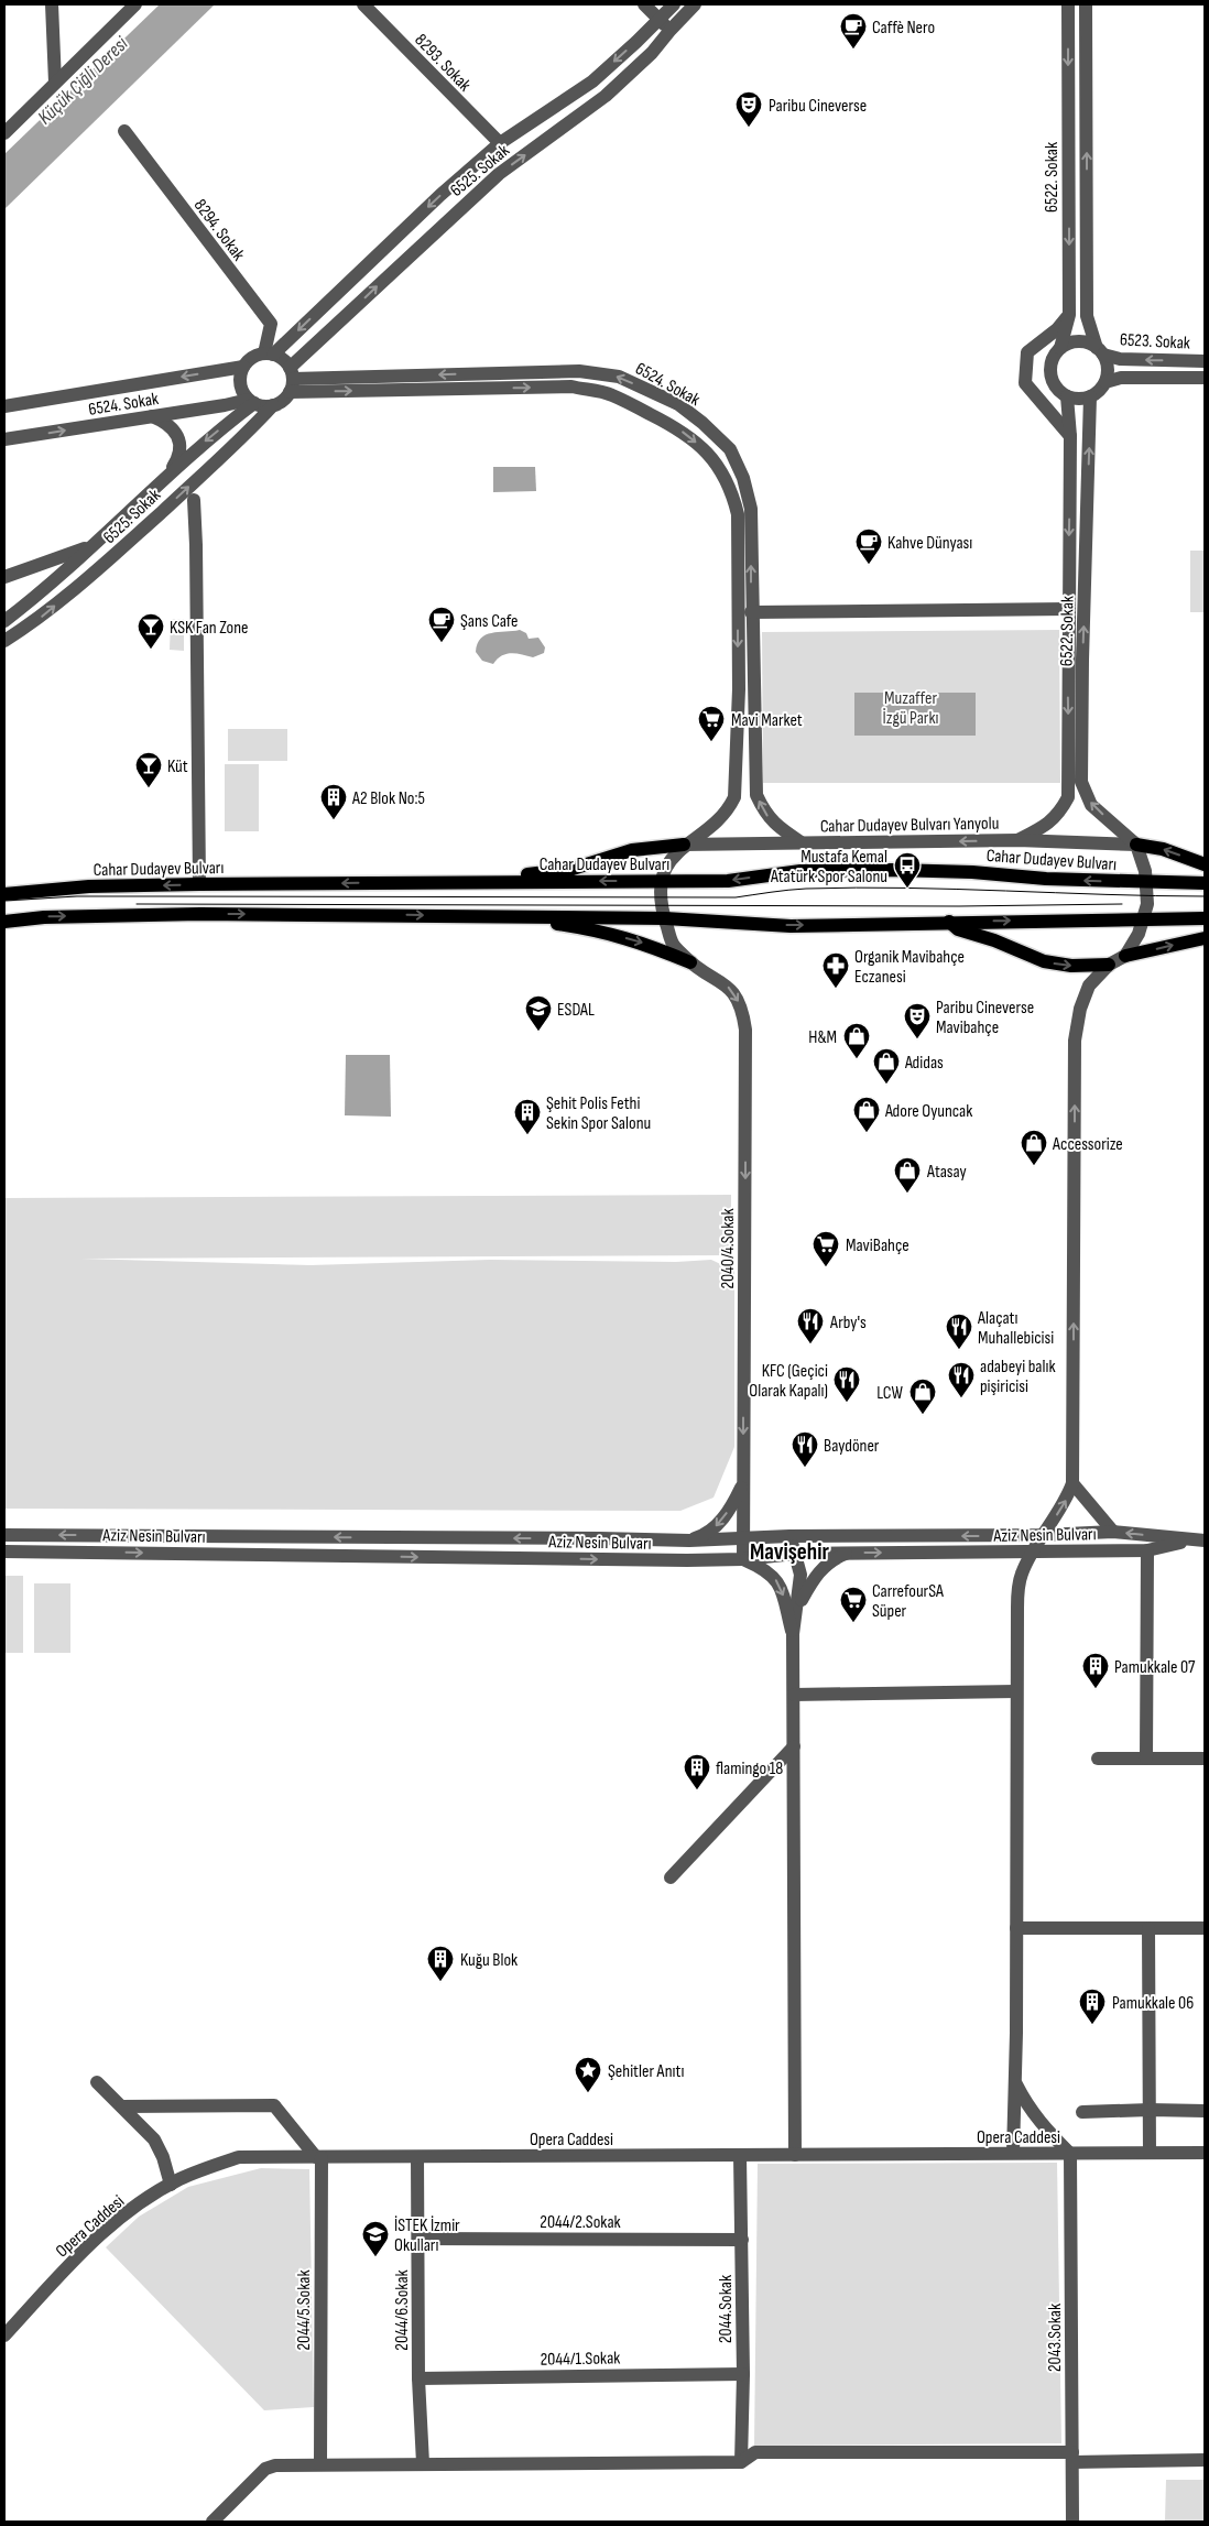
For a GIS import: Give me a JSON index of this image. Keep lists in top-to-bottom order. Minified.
{"streets":{"main road":["Cahar Dudayev Bulvarı"],"street":["8293. Sokak","6525. Sokak","6522. Sokak","8294. Sokak","6523. Sokak","6524. Sokak","Cahar Dudayev Bulvarı Yanyolu","2040/4.Sokak","Aziz Nesin Bulvarı","Opera Caddesi","2044/2.Sokak","2044.Sokak","2044/5.Sokak","2044/6.Sokak","2043.Sokak","2044/1.Sokak"]},"crossings":[["8293. Sokak","6525. Sokak"],["6525. Sokak","8294. Sokak"],["6525. Sokak","6524. Sokak"],["6522. Sokak","6523. Sokak"],["6522. Sokak","Cahar Dudayev Bulvarı Yanyolu"],["8294. Sokak","6524. Sokak"],["6524. Sokak","Cahar Dudayev Bulvarı Yanyolu"],["6524. Sokak","Cahar Dudayev Bulvarı"],["6524. Sokak","2040/4.Sokak"],["Cahar Dudayev Bulvarı","2040/4.Sokak"],["2040/4.Sokak","Aziz Nesin Bulvarı"],["Opera Caddesi","2044.Sokak"],["Opera Caddesi","2044/5.Sokak"],["Opera Caddesi","2044/6.Sokak"],["Opera Caddesi","2043.Sokak"],["2044/2.Sokak","2044.Sokak"],["2044/2.Sokak","2044/6.Sokak"],["2044.Sokak","2044/1.Sokak"],["2044/6.Sokak","2044/1.Sokak"]],"one_way":["Cahar Dudayev Bulvarı Yanyolu","2040/4.Sokak"],"districts":["Mavişehir"],"water":["Küçük Çiğli Deresi"],"parks":["Muzaffer İzgü Parkı"],"places":{"cafe":["Caffè Nero","Kahve Dünyası","Şans Cafe"],"theatre":["Paribu Cineverse","Paribu Cineverse Mavibahçe"],"bar":["KSK Fan Zone","Küt"],"supermarket":["Mavi Market","MaviBahçe","CarrefourSA Süper"],"building":["A2 Blok No:5","Şehit Polis Fethi Sekin Spor Salonu","Pamukkale 07","flamingo 18","Kuğu Blok","Pamukkale 06"],"bus stop":["Mustafa Kemal Atatürk Spor Salonu"],"pharmacy":["Organik Mavibahçe Eczanesi"],"school or university":["ESDAL","İSTEK İzmir Okulları"],"shop":["H&M","Adidas","Adore Oyuncak","Accessorize","Atasay","LCW"],"restaurant":["Arby's","Alaçatı Muhallebicisi","adabeyi balık pişiricisi","KFC (Geçici Olarak Kapalı)","Baydöner"],"place":["Şehitler Anıtı"]}}
